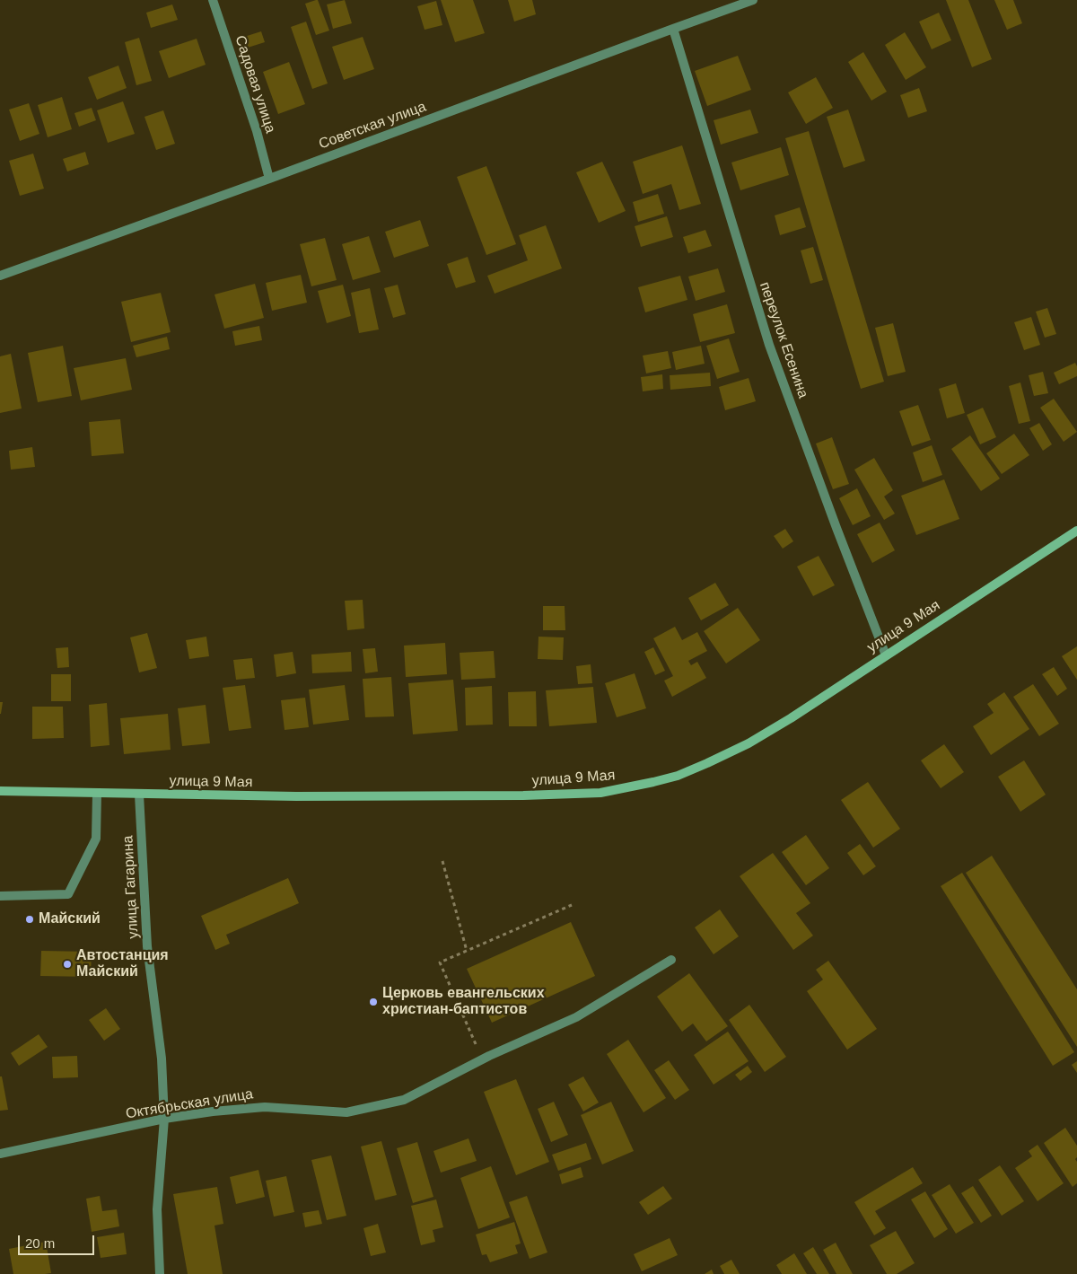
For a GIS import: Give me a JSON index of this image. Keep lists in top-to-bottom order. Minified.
{"streets":{"street":["Садовая улица","Советская улица","переулок Есенина","улица 9 Мая","улица Гагарина","Октябрьская улица"]},"crossings":[["Садовая улица","Советская улица"],["Советская улица","переулок Есенина"],["переулок Есенина","улица 9 Мая"],["улица 9 Мая","улица Гагарина"],["улица Гагарина","Октябрьская улица"]],"places":["Майский","Автостанция Майский","Церковь евангельских христиан-баптистов"],"scale_bar":"20 m"}
